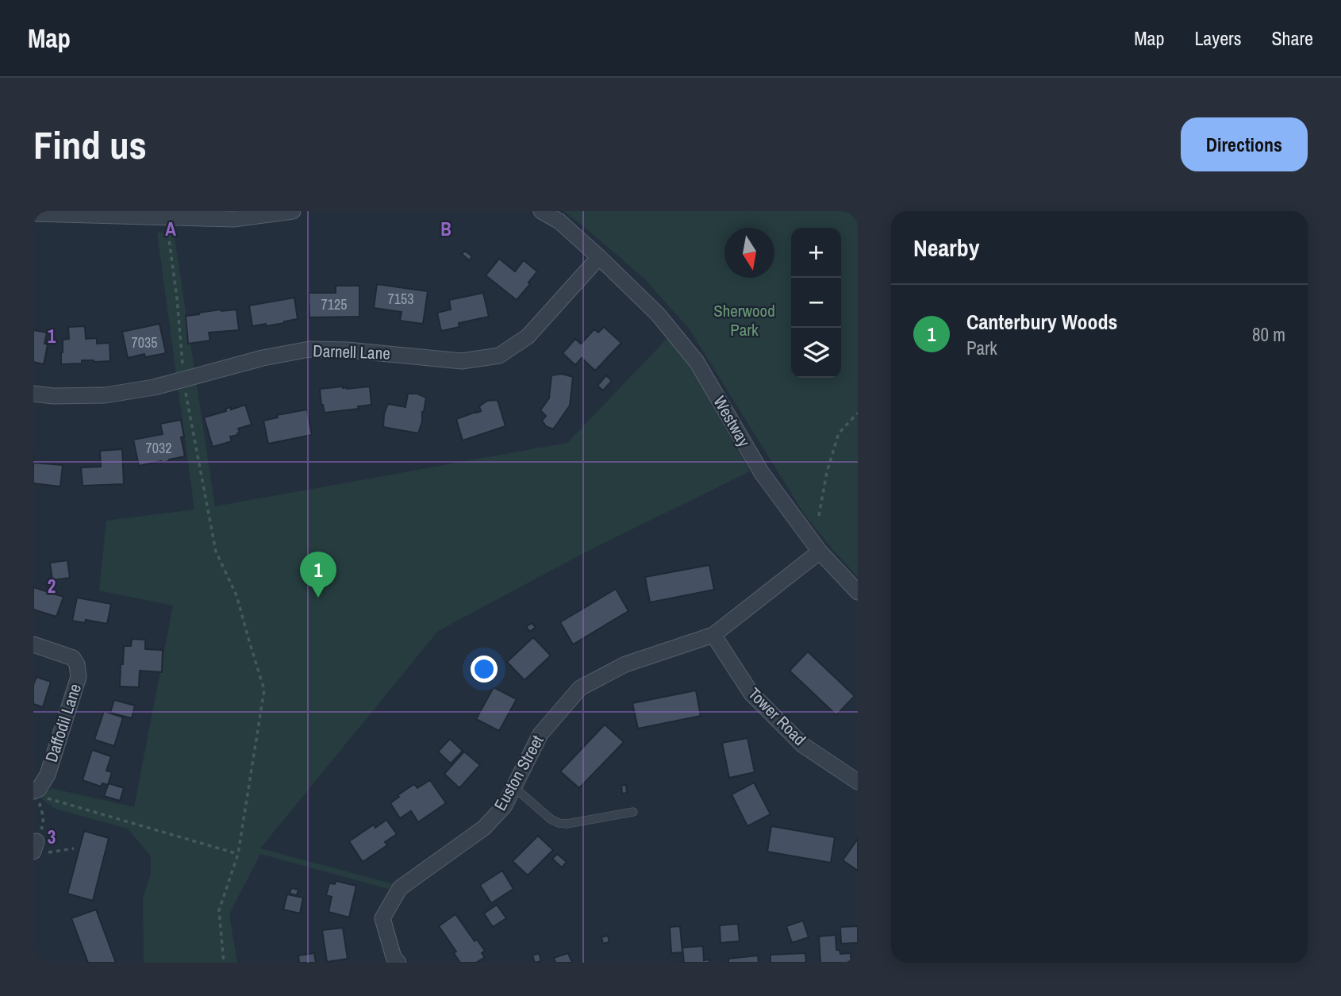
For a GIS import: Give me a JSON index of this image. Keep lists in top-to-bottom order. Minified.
{"streets":{"street":["Darnell Lane","Westway","Tower Road","Daffodil Lane","Euston Street"]},"crossings":[["Darnell Lane","Westway"],["Westway","Euston Street"],["Tower Road","Euston Street"]],"parks":["Sherwood Park"],"house_numbers":["7153","7125","7035","7032"],"north":"bottom","page":{"header":"Map","nav":["Map","Layers","Share"],"buttons":"Directions","title":"Find us","heading":"Nearby","map_buttons":["+","−"],"list":[{"mark":"1","name":"Canterbury Woods","note":"Park","value":"80 m"}],"pins":"1"},"grid":{"columns":["A","B"],"rows":["1","2","3"]}}
